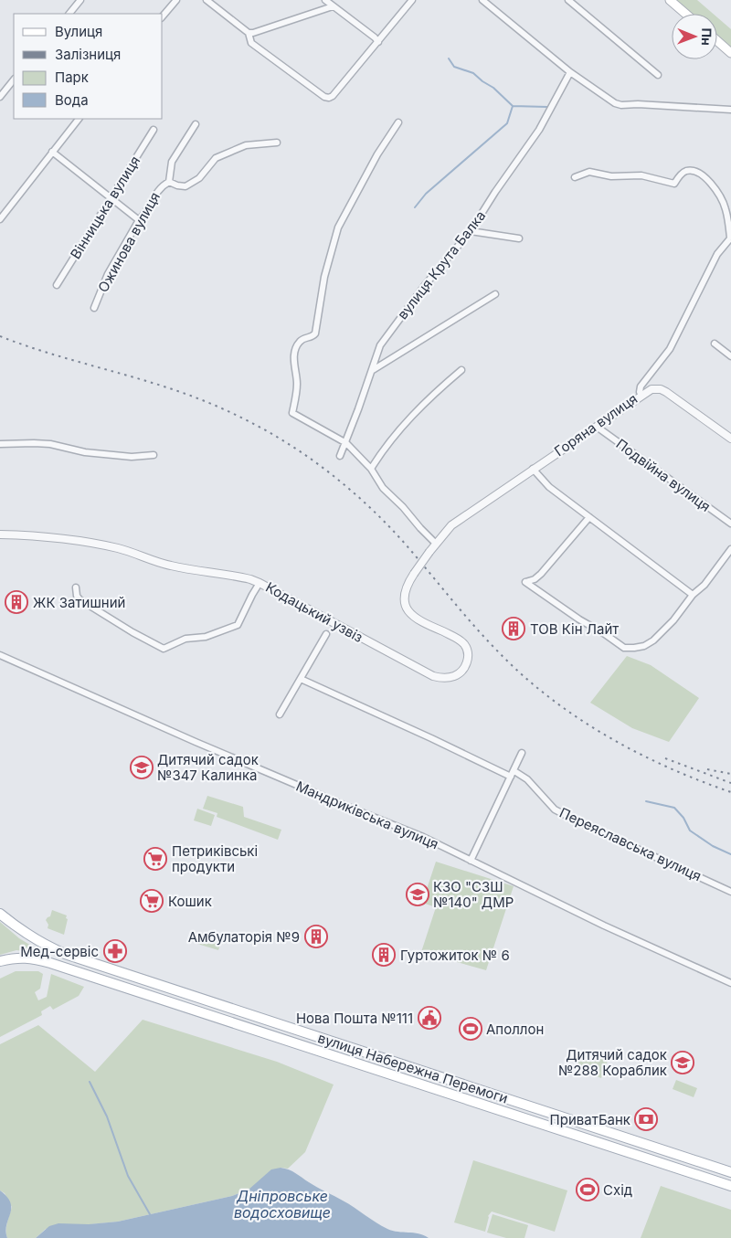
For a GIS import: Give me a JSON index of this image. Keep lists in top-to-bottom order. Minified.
{"streets":{"main road":["вулиця Набережна Перемоги"],"street":["Вінницька вулиця","Ожинова вулиця","вулиця Крута Балка","Горяна вулиця","Подвійна вулиця","Кодацький узвіз","Мандриківська вулиця","Переяславська вулиця"]},"crossings":[["Горяна вулиця","Подвійна вулиця"],["Горяна вулиця","Кодацький узвіз"]],"water":["Дніпровське водосховище"],"places":{"building":["ЖК Затишний","ТОВ Кін Лайт","Амбулаторія №9","Гуртожиток № 6"],"school or university":["Дитячий садок №347 Калинка","КЗО \"СЗШ №140\" ДМР","Дитячий садок №288 Кораблик"],"supermarket":["Петриківські продукти","Кошик"],"pharmacy":["Мед-сервіс"],"public building":["Нова Пошта №111"],"sports":["Аполлон","Схід"],"bank":["ПриватБанк"]},"legend":["Вулиця","Залізниця","Парк","Вода"],"north":"right"}
